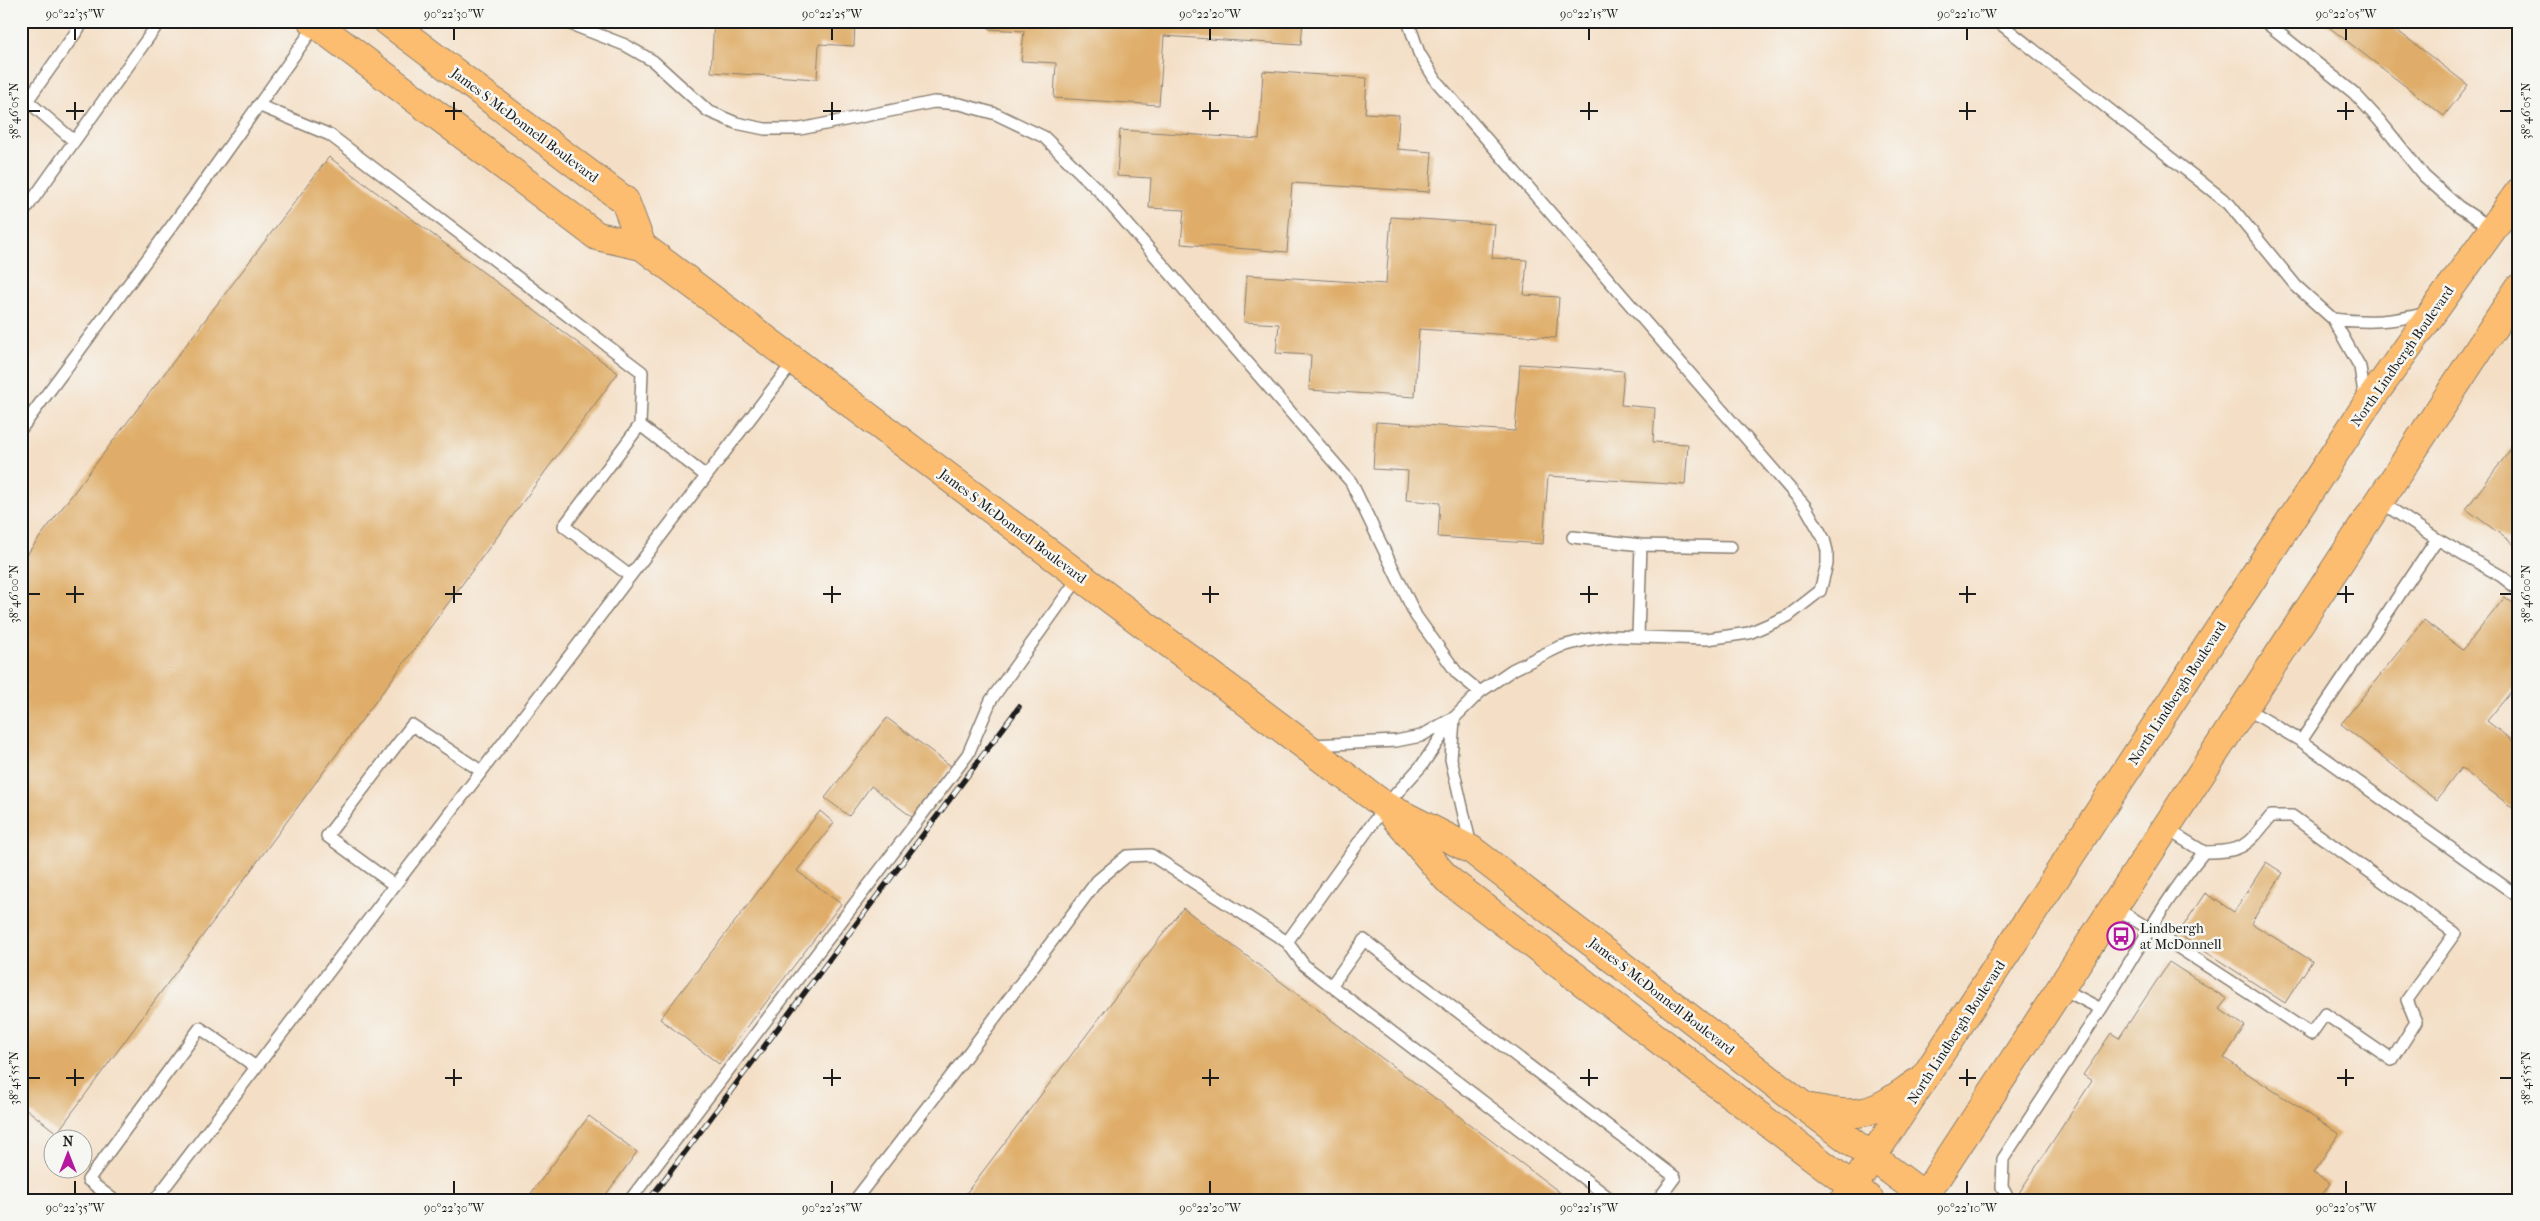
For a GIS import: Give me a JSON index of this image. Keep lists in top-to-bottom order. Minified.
{"streets":{"main road":["James S McDonnell Boulevard","North Lindbergh Boulevard"]},"crossings":[["James S McDonnell Boulevard","North Lindbergh Boulevard"]],"places":{"bus stop":["Lindbergh at McDonnell"]},"north":"top","coordinates":["90°22'35\"W","90°22'30\"W","90°22'25\"W","90°22'20\"W","90°22'15\"W","90°22'10\"W","90°22'05\"W","38°46'05\"N","38°46'00\"N","38°45'55\"N"]}
